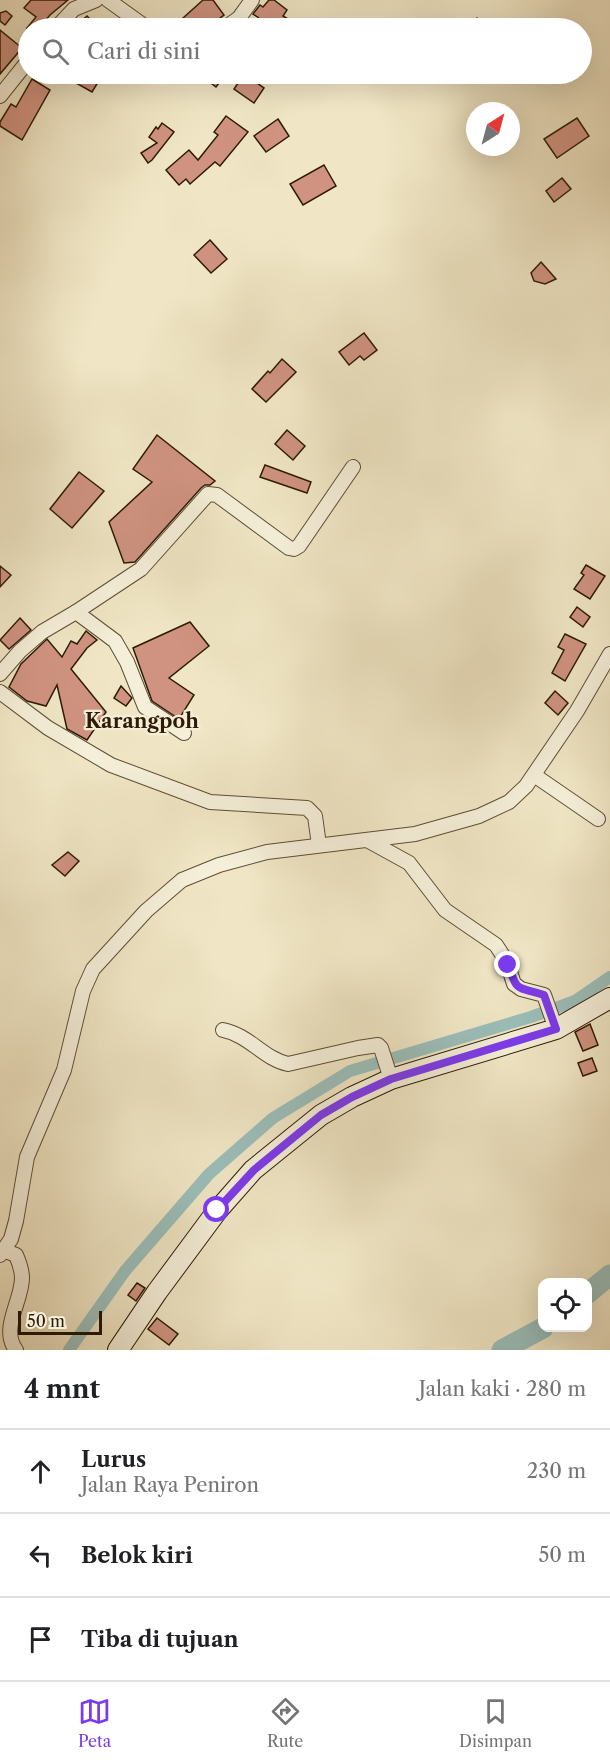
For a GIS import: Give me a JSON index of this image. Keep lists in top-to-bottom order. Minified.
{"districts":["Karangpoh"],"scale_bar":"50 m","north":"top right","page":{"search":"Cari di sini","scale":"50 m","heading":["4 mnt","Jalan kaki · 280 m"],"list":[["Lurus","Jalan Raya Peniron","230 m"],["Belok kiri","50 m"],"Tiba di tujuan"],"nav":["Peta","Rute","Disimpan"]}}
